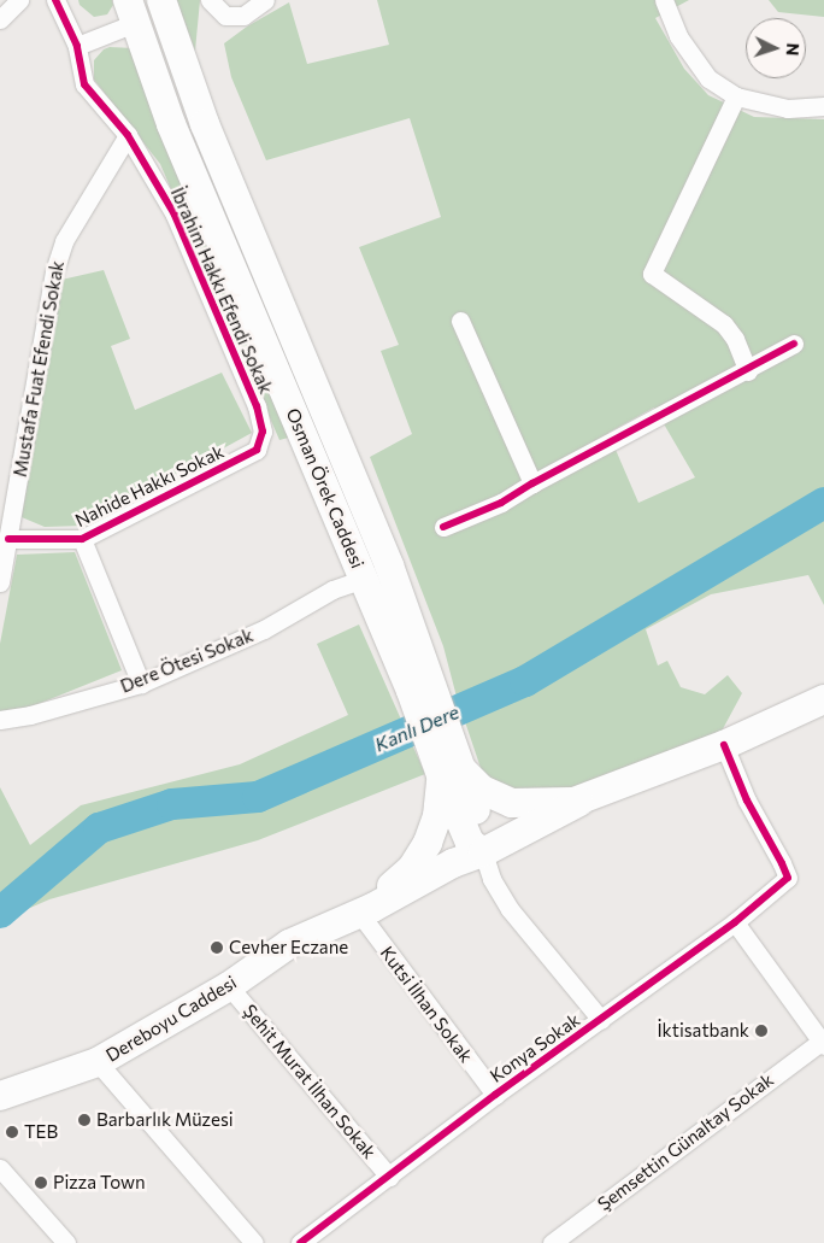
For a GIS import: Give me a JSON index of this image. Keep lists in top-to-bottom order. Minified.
{"streets":{"main road":["Osman Örek Caddesi","Dereboyu Caddesi"],"street":["İbrahim Hakkı Efendi Sokak","Mustafa Fuat Efendi Sokak","Nahide Hakkı Sokak","Dere Ötesi Sokak","Kutsi İlhan Sokak","Konya Sokak","Şehit Murat İlhan Sokak","Şemsettin Günaltay Sokak"]},"crossings":[["İbrahim Hakkı Efendi Sokak","Mustafa Fuat Efendi Sokak"],["İbrahim Hakkı Efendi Sokak","Nahide Hakkı Sokak"],["Mustafa Fuat Efendi Sokak","Nahide Hakkı Sokak"],["Osman Örek Caddesi","Dere Ötesi Sokak"],["Osman Örek Caddesi","Dereboyu Caddesi"],["Kutsi İlhan Sokak","Dereboyu Caddesi"],["Kutsi İlhan Sokak","Konya Sokak"],["Dereboyu Caddesi","Konya Sokak"],["Dereboyu Caddesi","Şehit Murat İlhan Sokak"],["Konya Sokak","Şehit Murat İlhan Sokak"]],"water":["Kanlı Dere"],"places":["Cevher Eczane","İktisatbank","Barbarlık Müzesi","TEB","Pizza Town"],"north":"right"}
